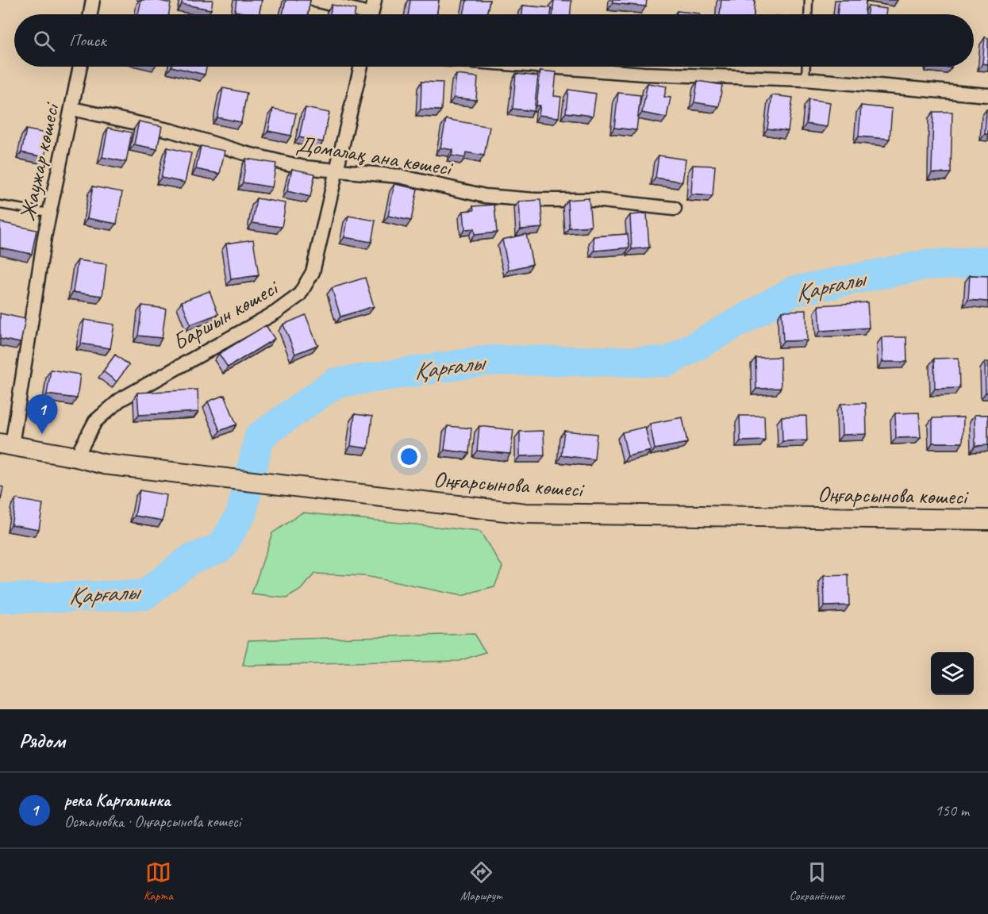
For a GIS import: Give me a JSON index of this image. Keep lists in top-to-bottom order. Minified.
{"streets":{"main road":["Оңғарсынова көшесі"],"street":["Домалақ ана көшесі","Жаужар көшесі","Баршын көшесі"]},"crossings":[["Домалақ ана көшесі","Жаужар көшесі"],["Домалақ ана көшесі","Баршын көшесі"],["Жаужар көшесі","Оңғарсынова көшесі"],["Баршын көшесі","Оңғарсынова көшесі"]],"water":["Қарғалы"],"page":{"search":"Поиск","pins":"1","heading":"Рядом","list":[{"mark":"1","name":"река Каргалинка","note":"Остановка · Оңғарсынова көшесі","value":"150 m"}],"nav":["Карта","Маршрут","Сохранённые"]}}
